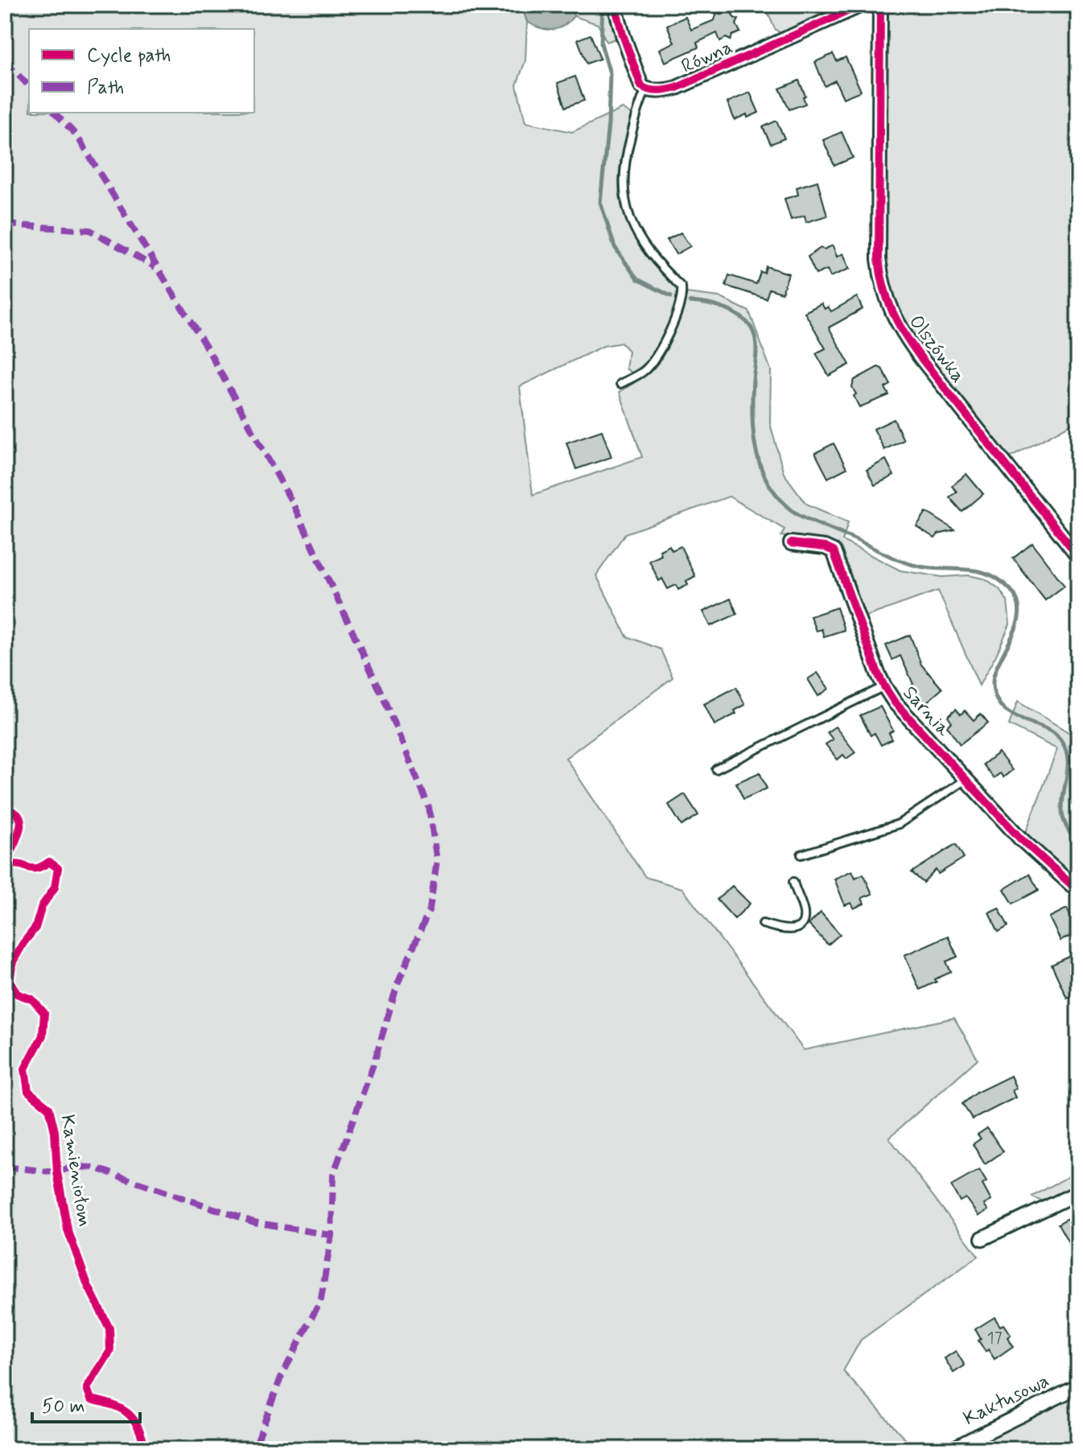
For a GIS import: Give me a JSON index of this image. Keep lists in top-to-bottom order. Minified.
{"streets":{"street":["Równa","Olszówka","Sarnia","Kaktusowa"],"cycle path":["Kamieniołom"]},"house_numbers":["17"],"legend":["Cycle path","Path"],"scale_bar":"50 m"}
